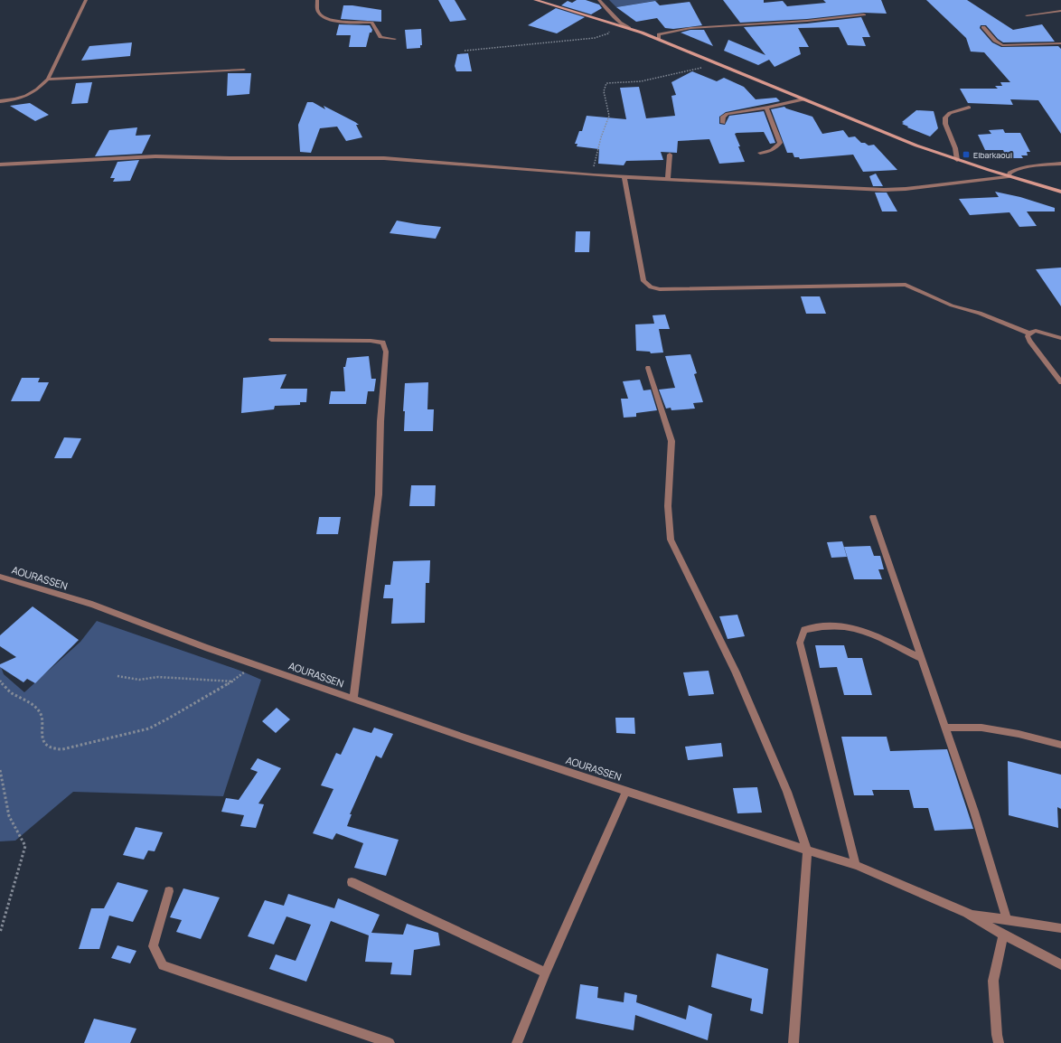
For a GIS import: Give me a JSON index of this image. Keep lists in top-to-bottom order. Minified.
{"streets":{"street":["AOURASSEN"]},"places":{"transit":["Elbarkaoui"]}}
